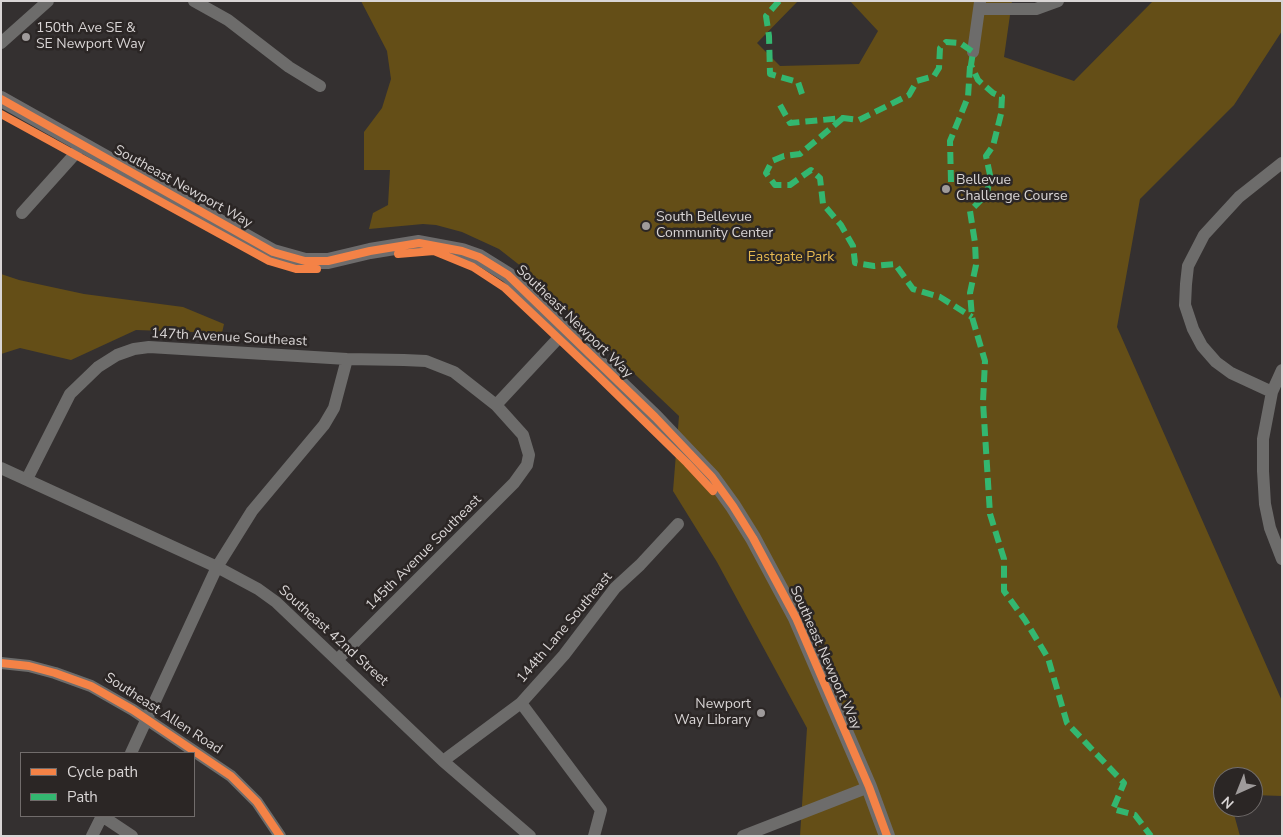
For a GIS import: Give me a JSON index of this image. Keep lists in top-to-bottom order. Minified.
{"streets":{"main road":["Southeast Newport Way"],"street":["147th Avenue Southeast","145th Avenue Southeast","144th Lane Southeast","Southeast 42nd Street","Southeast Allen Road"]},"crossings":[["147th Avenue Southeast","145th Avenue Southeast"],["147th Avenue Southeast","Southeast 42nd Street"],["145th Avenue Southeast","Southeast 42nd Street"],["144th Lane Southeast","Southeast 42nd Street"]],"parks":["Eastgate Park"],"places":["150th Ave SE & SE Newport Way","Bellevue Challenge Course","South Bellevue Community Center","Newport Way Library"],"legend":["Cycle path","Path"],"north":"bottom left"}
